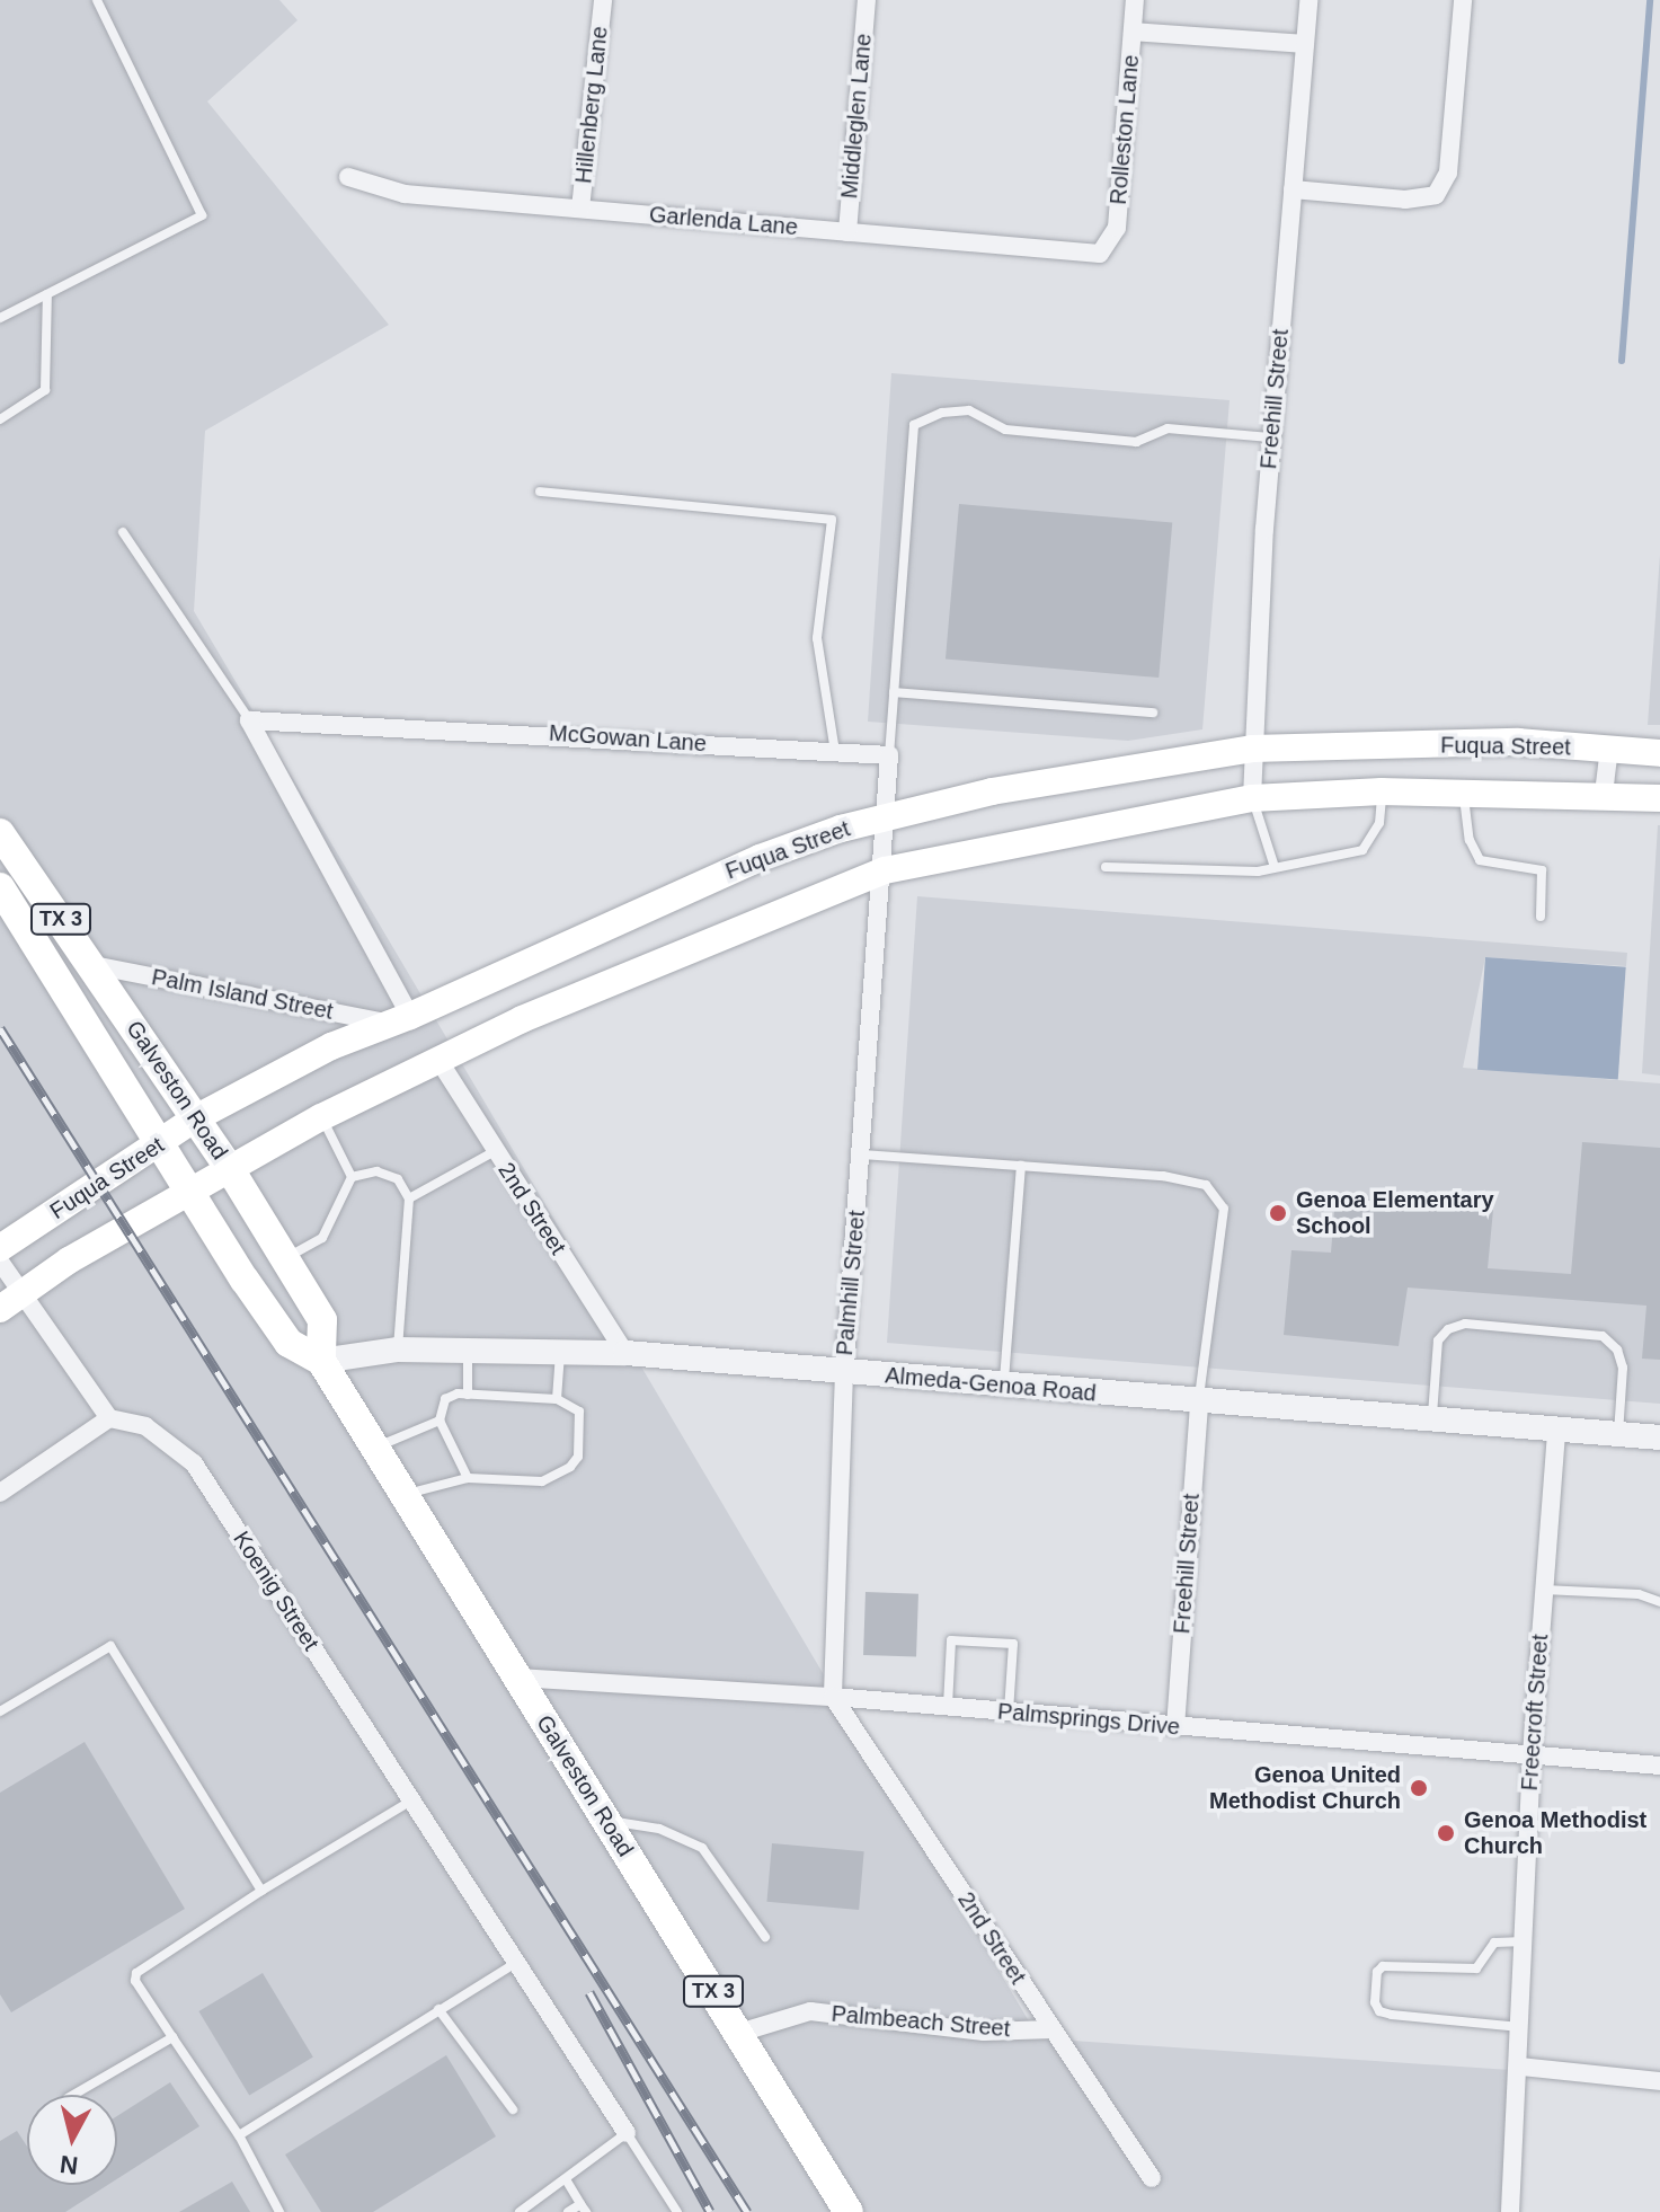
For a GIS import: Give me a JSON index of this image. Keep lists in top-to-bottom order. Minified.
{"streets":{"main road":["Fuqua Street","TX 3","Galveston Road"],"street":["Hillenberg Lane","Middleglen Lane","Rolleston Lane","Garlenda Lane","Freehill Street","McGowan Lane","Palm Island Street","2nd Street","Palmhill Street","Almeda-Genoa Road","Koenig Street","Freecroft Street","Palmsprings Drive","Palmbeach Street"]},"crossings":[["Hillenberg Lane","Garlenda Lane"],["Middleglen Lane","Garlenda Lane"],["Rolleston Lane","Garlenda Lane"],["Freehill Street","Fuqua Street"],["Freehill Street","Almeda-Genoa Road"],["Freehill Street","Palmsprings Drive"],["Fuqua Street","Palm Island Street"],["Fuqua Street","Galveston Road"],["Fuqua Street","2nd Street"],["Fuqua Street","Palmhill Street"],["Palm Island Street","Galveston Road"],["Galveston Road","Almeda-Genoa Road"],["Galveston Road","Palmsprings Drive"],["Galveston Road","Palmbeach Street"],["2nd Street","Palmhill Street"],["2nd Street","Almeda-Genoa Road"],["2nd Street","Palmsprings Drive"],["2nd Street","Palmbeach Street"],["Palmhill Street","Almeda-Genoa Road"],["Palmhill Street","Palmsprings Drive"],["Almeda-Genoa Road","Freecroft Street"],["Freecroft Street","Palmsprings Drive"]],"places":["Genoa Elementary School","Genoa United Methodist Church","Genoa Methodist Church"],"north":"bottom"}
